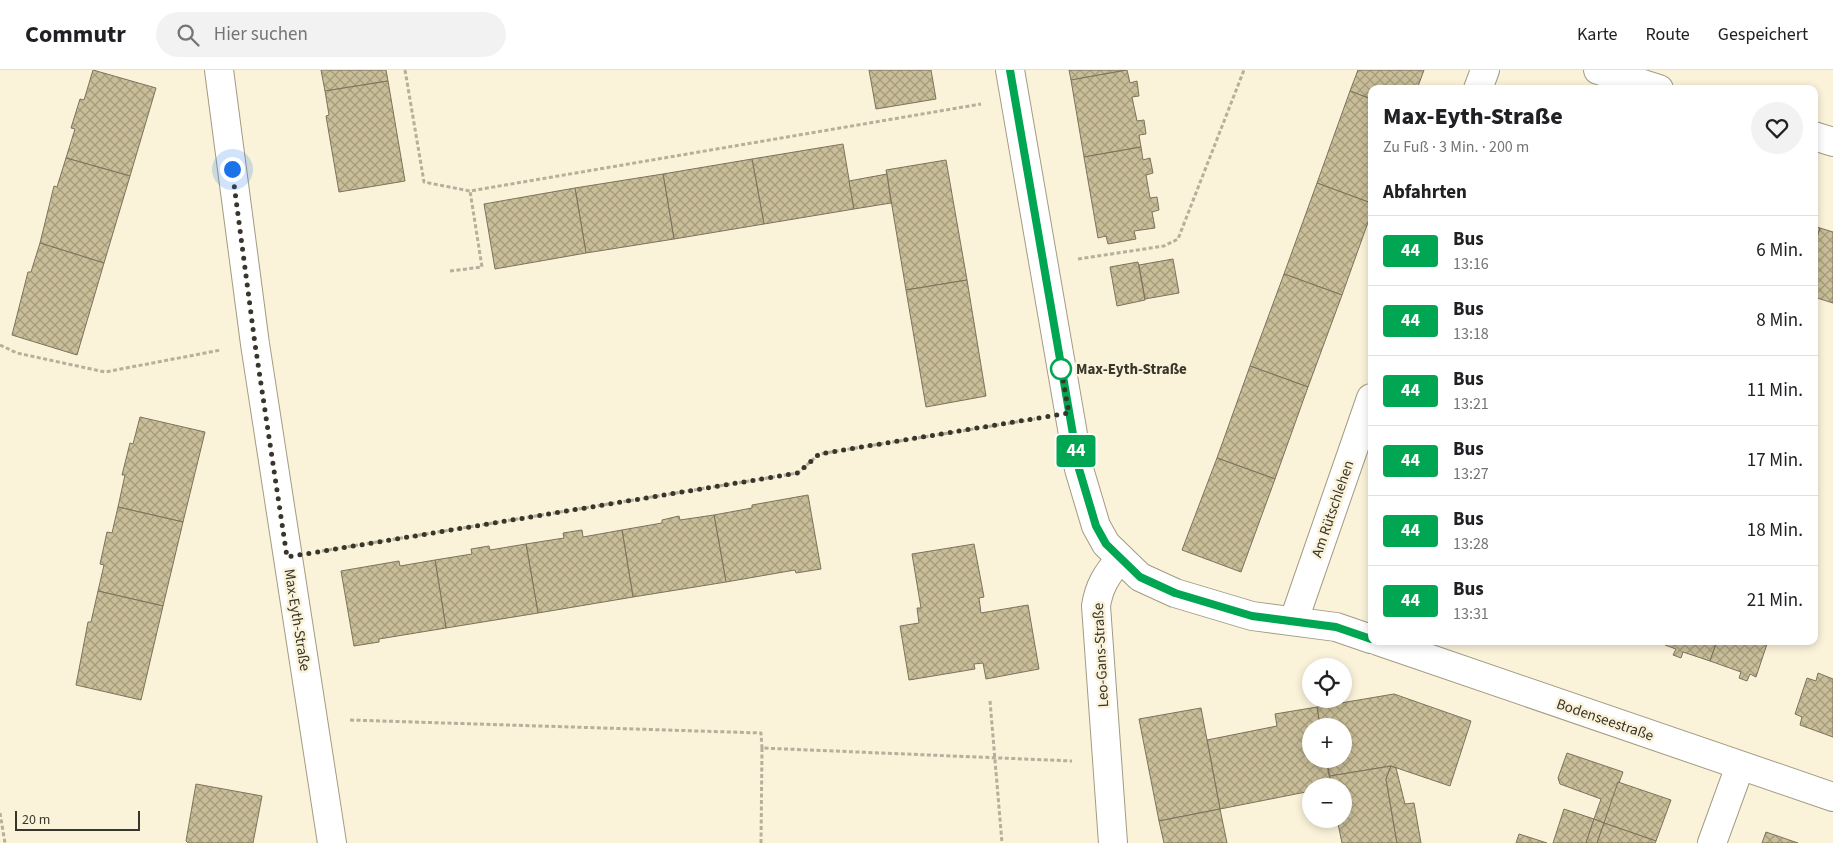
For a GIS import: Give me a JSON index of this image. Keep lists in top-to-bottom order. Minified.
{"streets":{"street":["Am Rütschlehen","Max-Eyth-Straße","Leo-Gans-Straße","Bodenseestraße"]},"places":["Max-Eyth-Straße"],"lines":["bus line 44"],"scale_bar":"20 m","page":{"header":"Commutr","search":"Hier suchen","nav":["Karte","Route","Gespeichert"],"on_map":"44","heading":[["Max-Eyth-Straße","Zu Fuß · 3 Min. · 200 m"],"Abfahrten"],"list":[{"mark":"44","name":"Bus","note":"13:16","value":"6 Min."},{"mark":"44","name":"Bus","note":"13:18","value":"8 Min."},{"mark":"44","name":"Bus","note":"13:21","value":"11 Min."},{"mark":"44","name":"Bus","note":"13:27","value":"17 Min."},{"mark":"44","name":"Bus","note":"13:28","value":"18 Min."},{"mark":"44","name":"Bus","note":"13:31","value":"21 Min."}],"map_buttons":["+","−"],"scale":"20 m"}}
